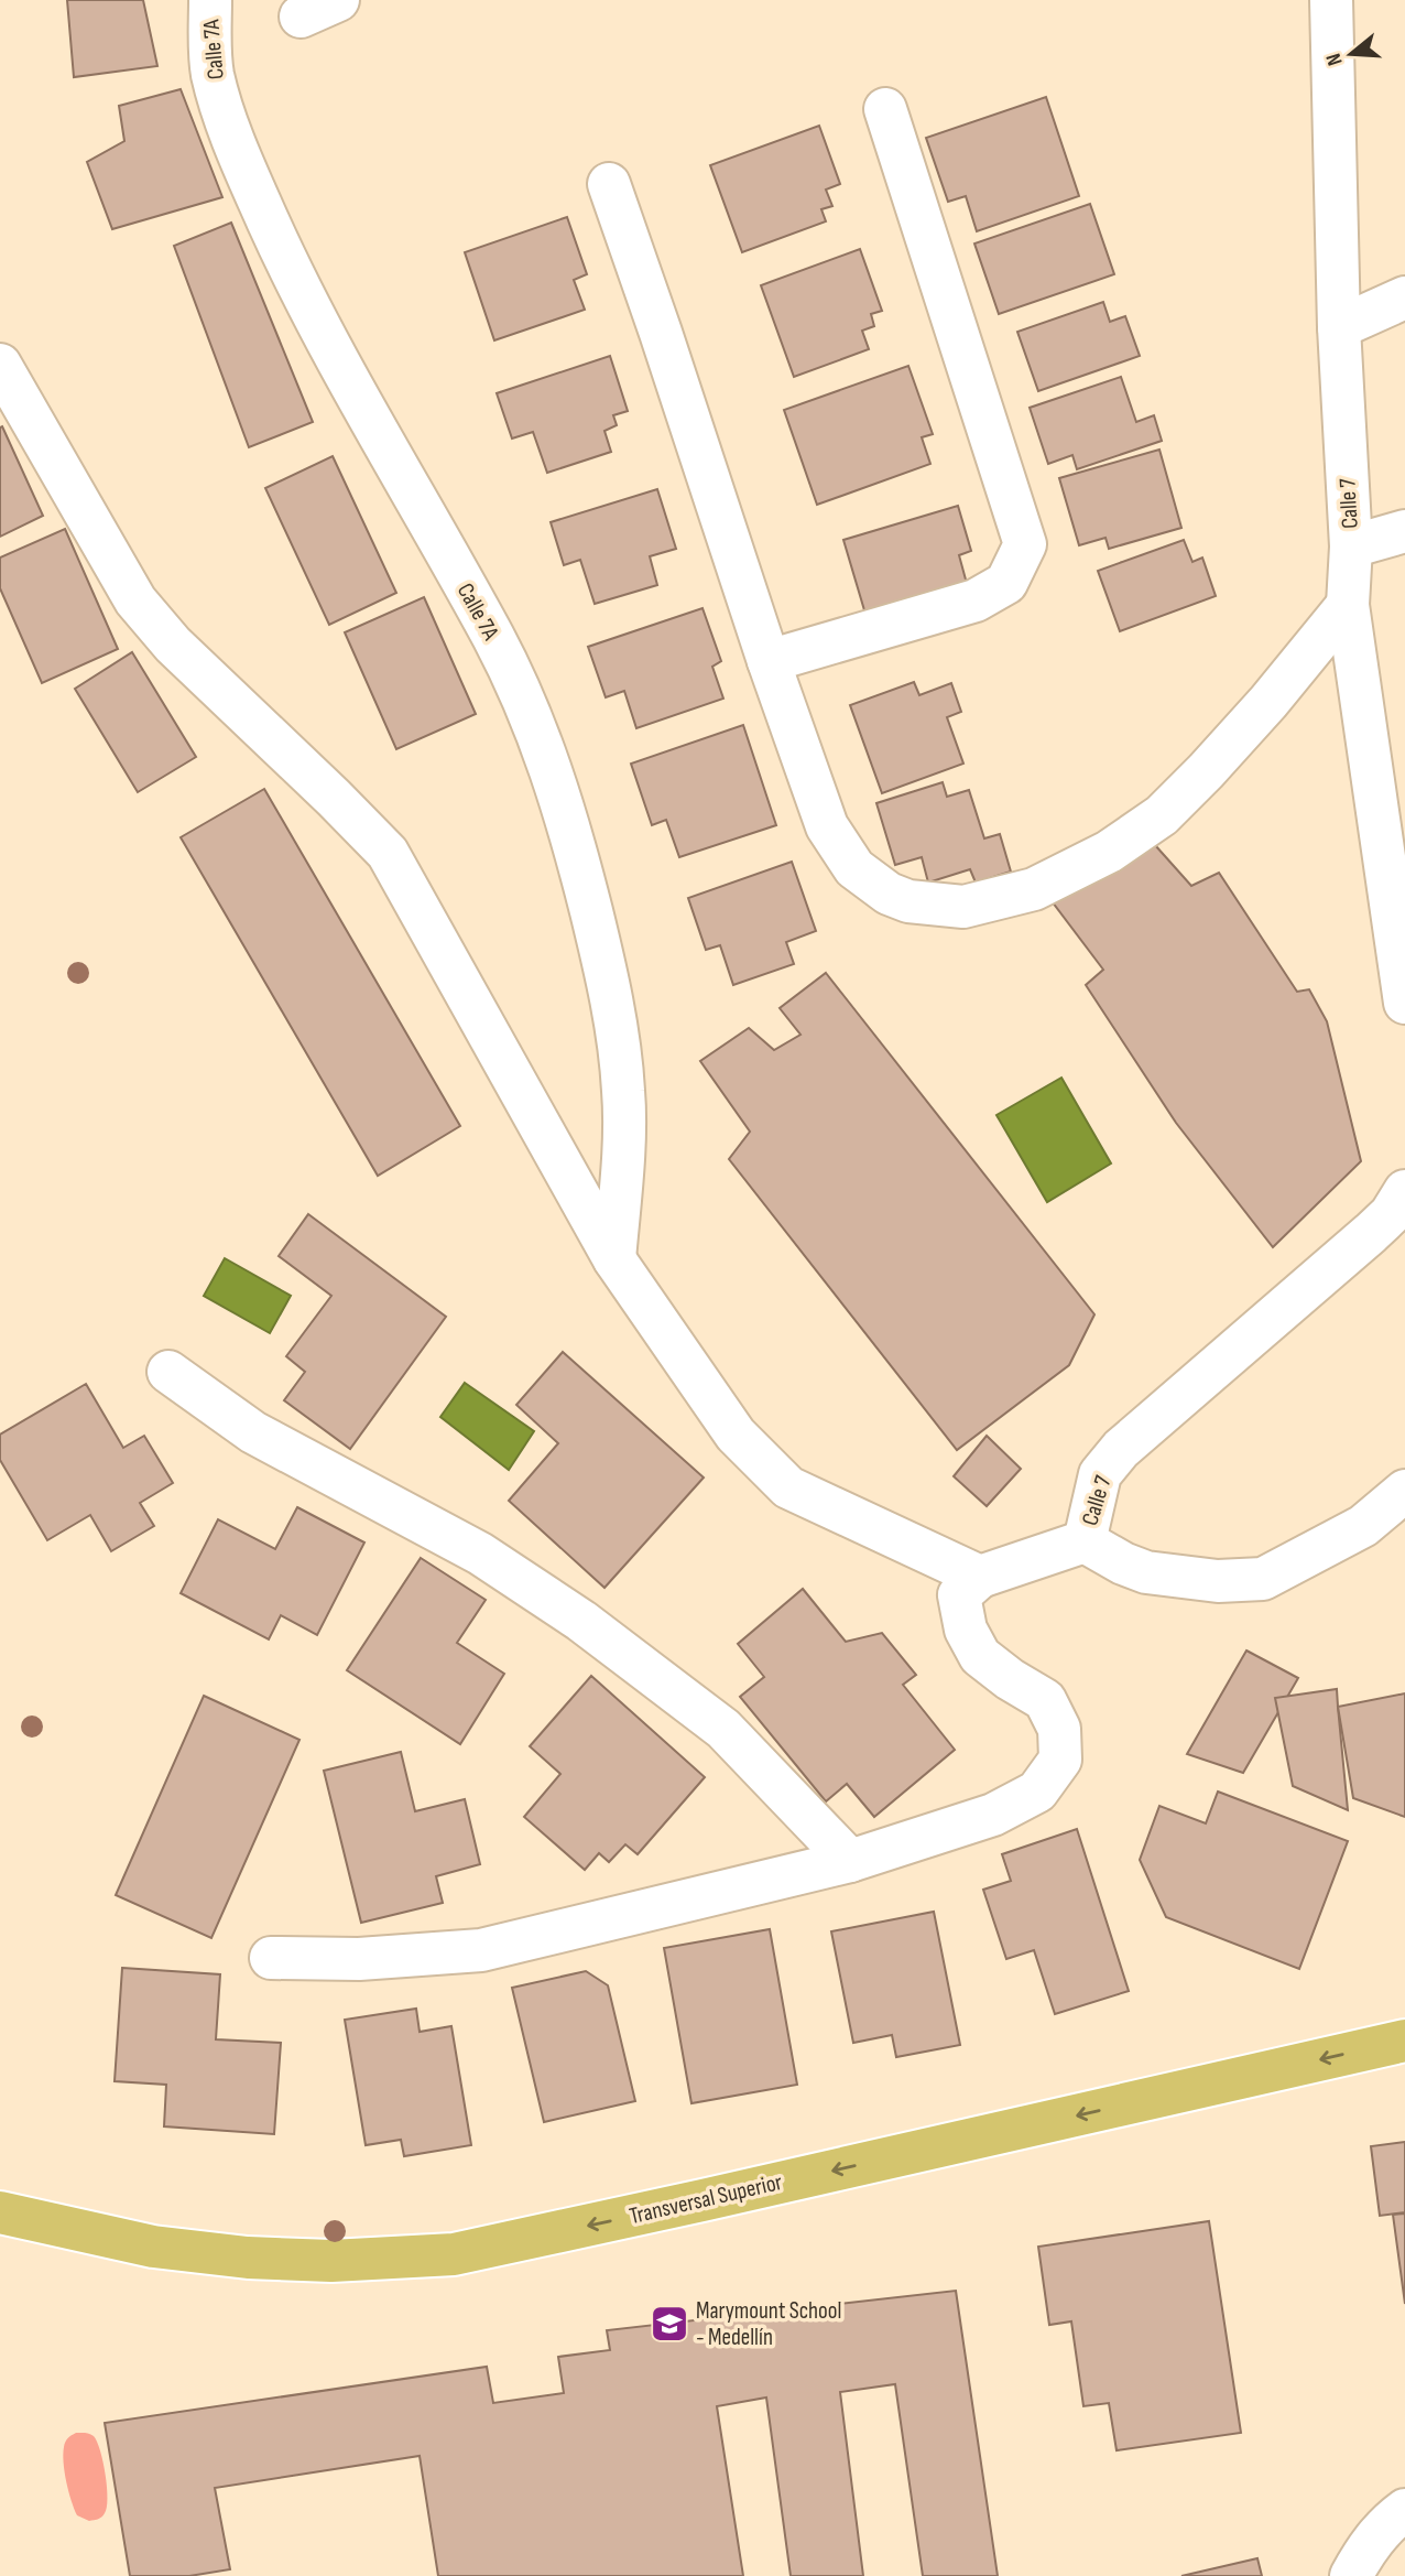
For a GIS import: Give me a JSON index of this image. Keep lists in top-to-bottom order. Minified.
{"streets":{"main road":["Transversal Superior"],"street":["Calle 7A","Calle 7"]},"one_way":["Transversal Superior"],"places":{"school or university":["Marymount School - Medellín"]},"north":"left"}
